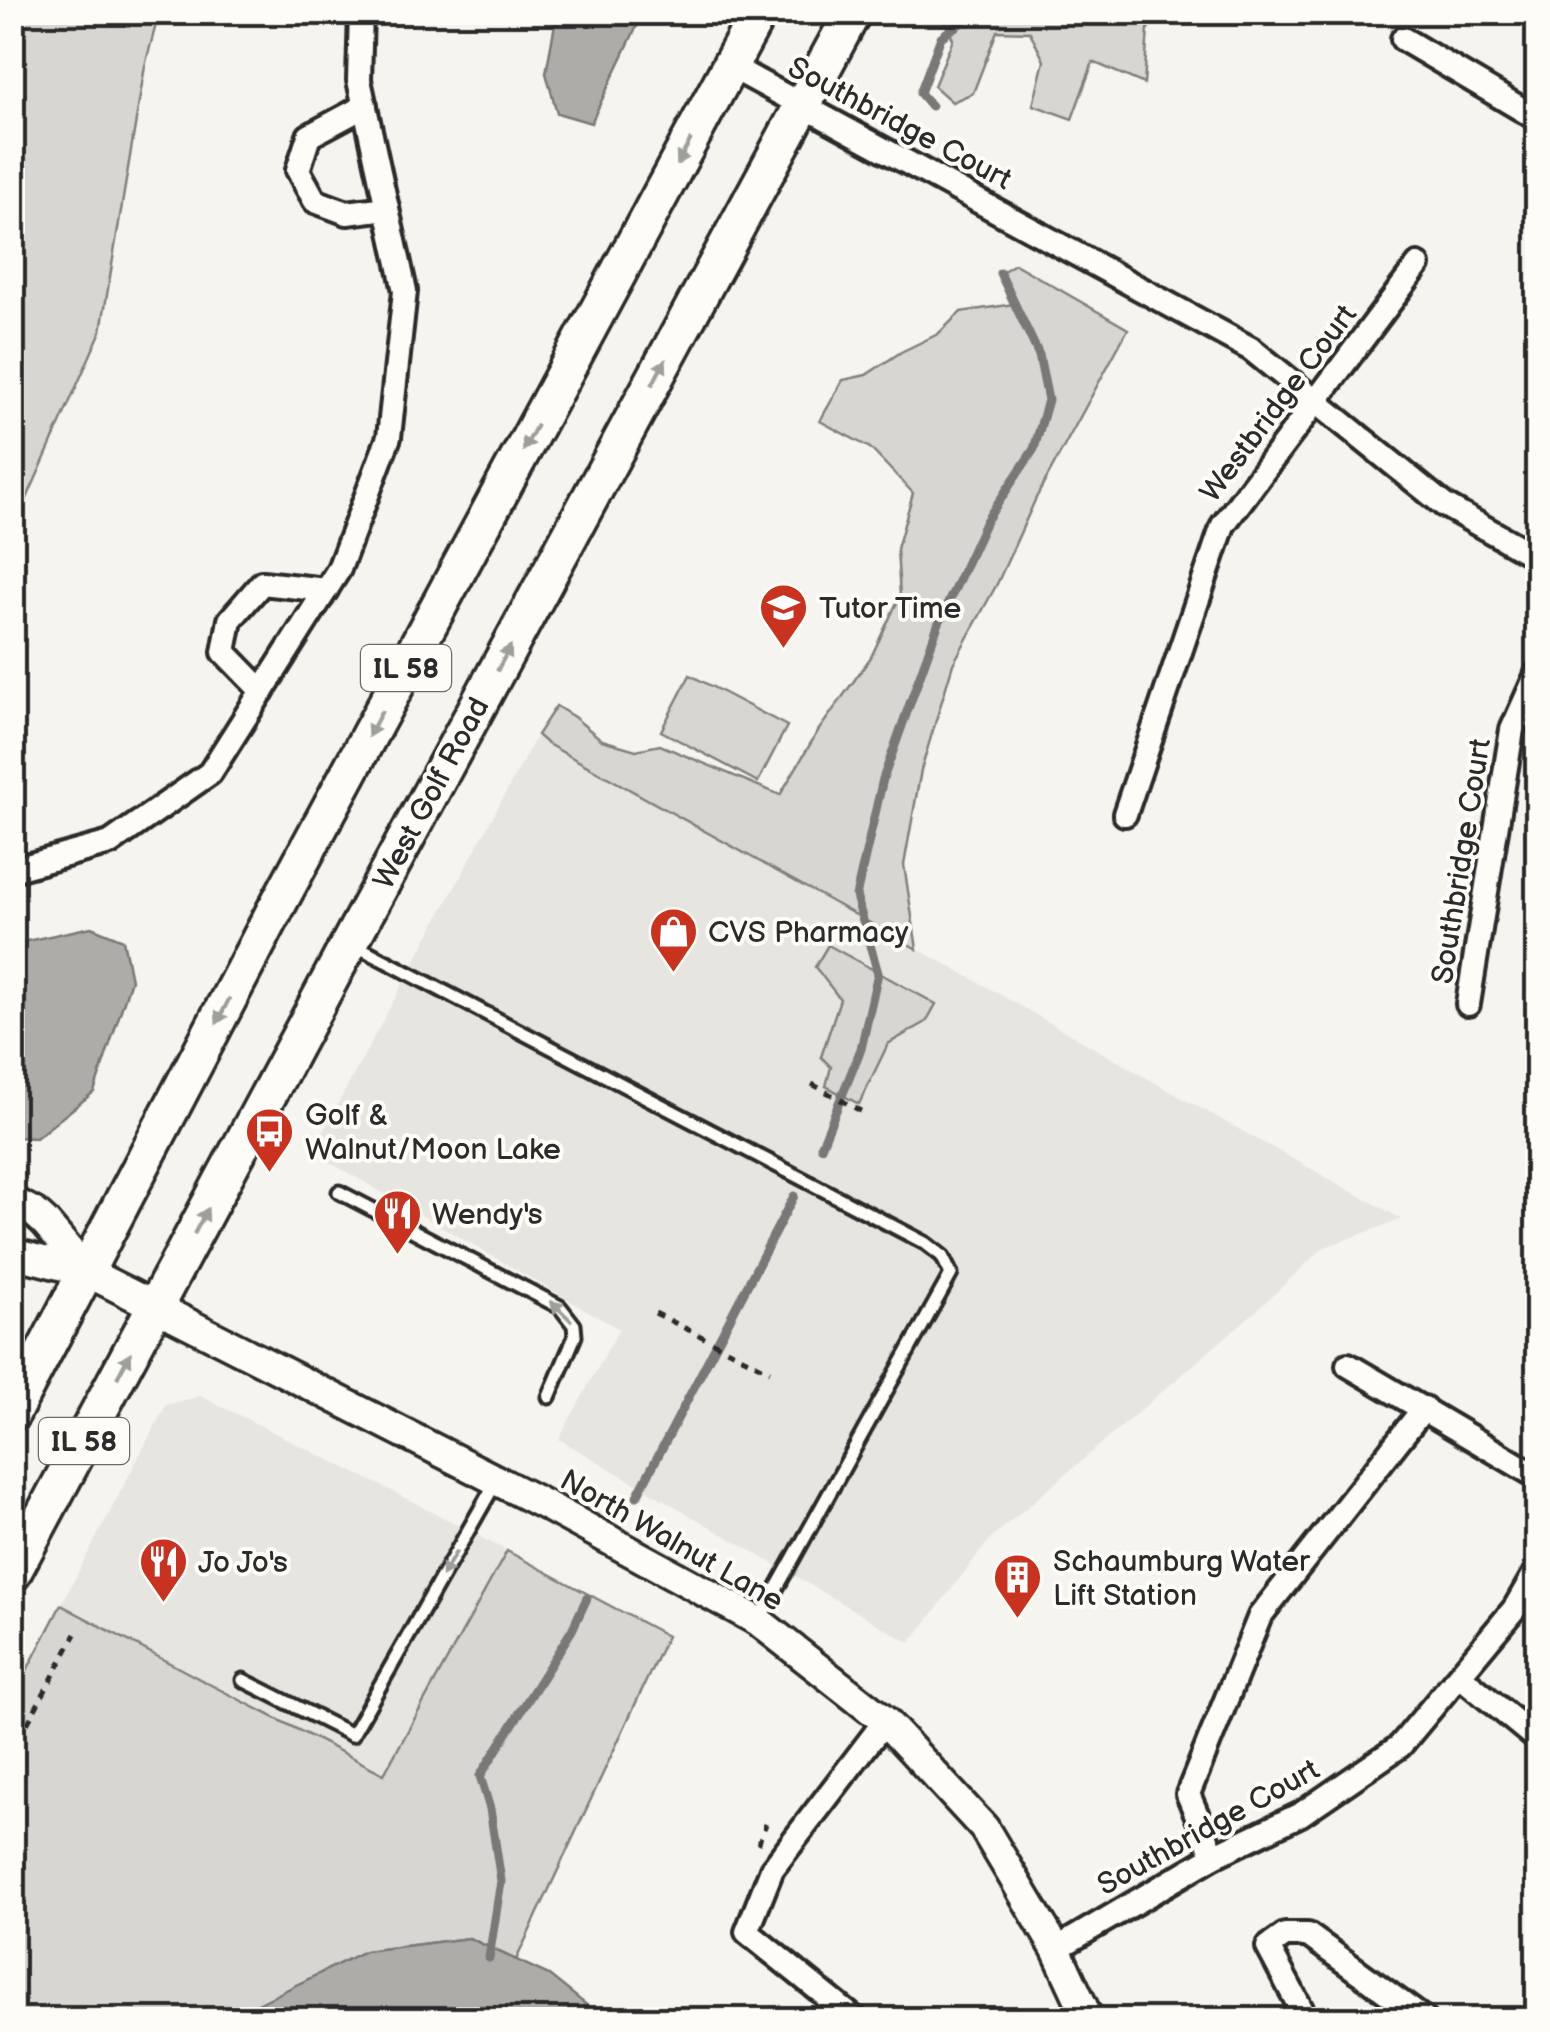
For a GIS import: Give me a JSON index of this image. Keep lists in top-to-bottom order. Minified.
{"streets":{"main road":["IL 58","West Golf Road"],"street":["Southbridge Court","Westbridge Court","North Walnut Lane"]},"crossings":[["Southbridge Court","Westbridge Court"],["Southbridge Court","IL 58"],["Southbridge Court","West Golf Road"],["Southbridge Court","North Walnut Lane"],["IL 58","North Walnut Lane"],["West Golf Road","North Walnut Lane"]],"places":{"school or university":["Tutor Time"],"shop":["CVS Pharmacy"],"bus stop":["Golf & Walnut/Moon Lake"],"restaurant":["Wendy's","Jo Jo's"],"building":["Schaumburg Water Lift Station"]}}
